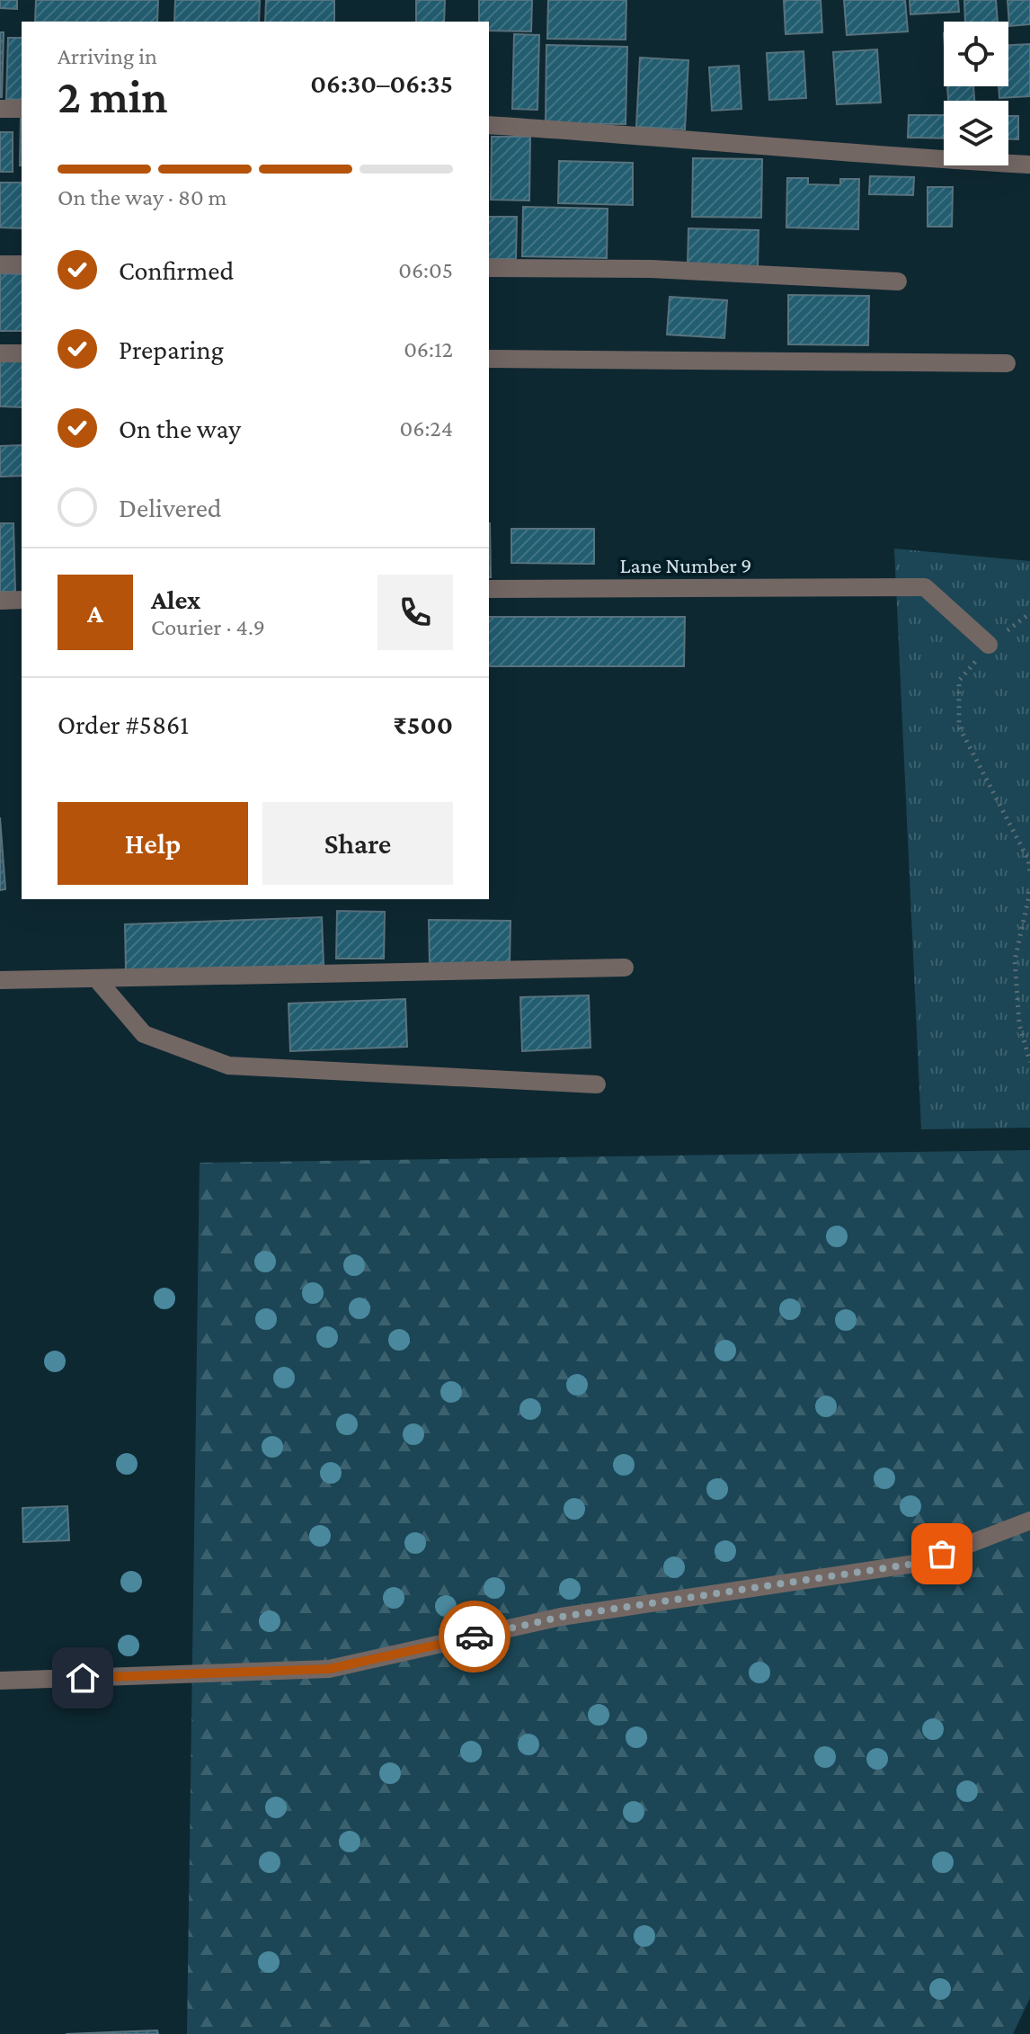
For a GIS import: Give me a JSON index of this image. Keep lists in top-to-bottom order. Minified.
{"streets":{"street":["Lane Number 9"]},"page":{"heading":["2 min","Arriving in","06:30–06:35"],"panel":["Alex","Courier · 4.9","Order #5861","₹500"],"bar":"On the way · 80 m","list":[["Confirmed","06:05"],["Preparing","06:12"],["On the way","06:24"],"Delivered"],"round":"A","buttons":["Help","Share"]}}
